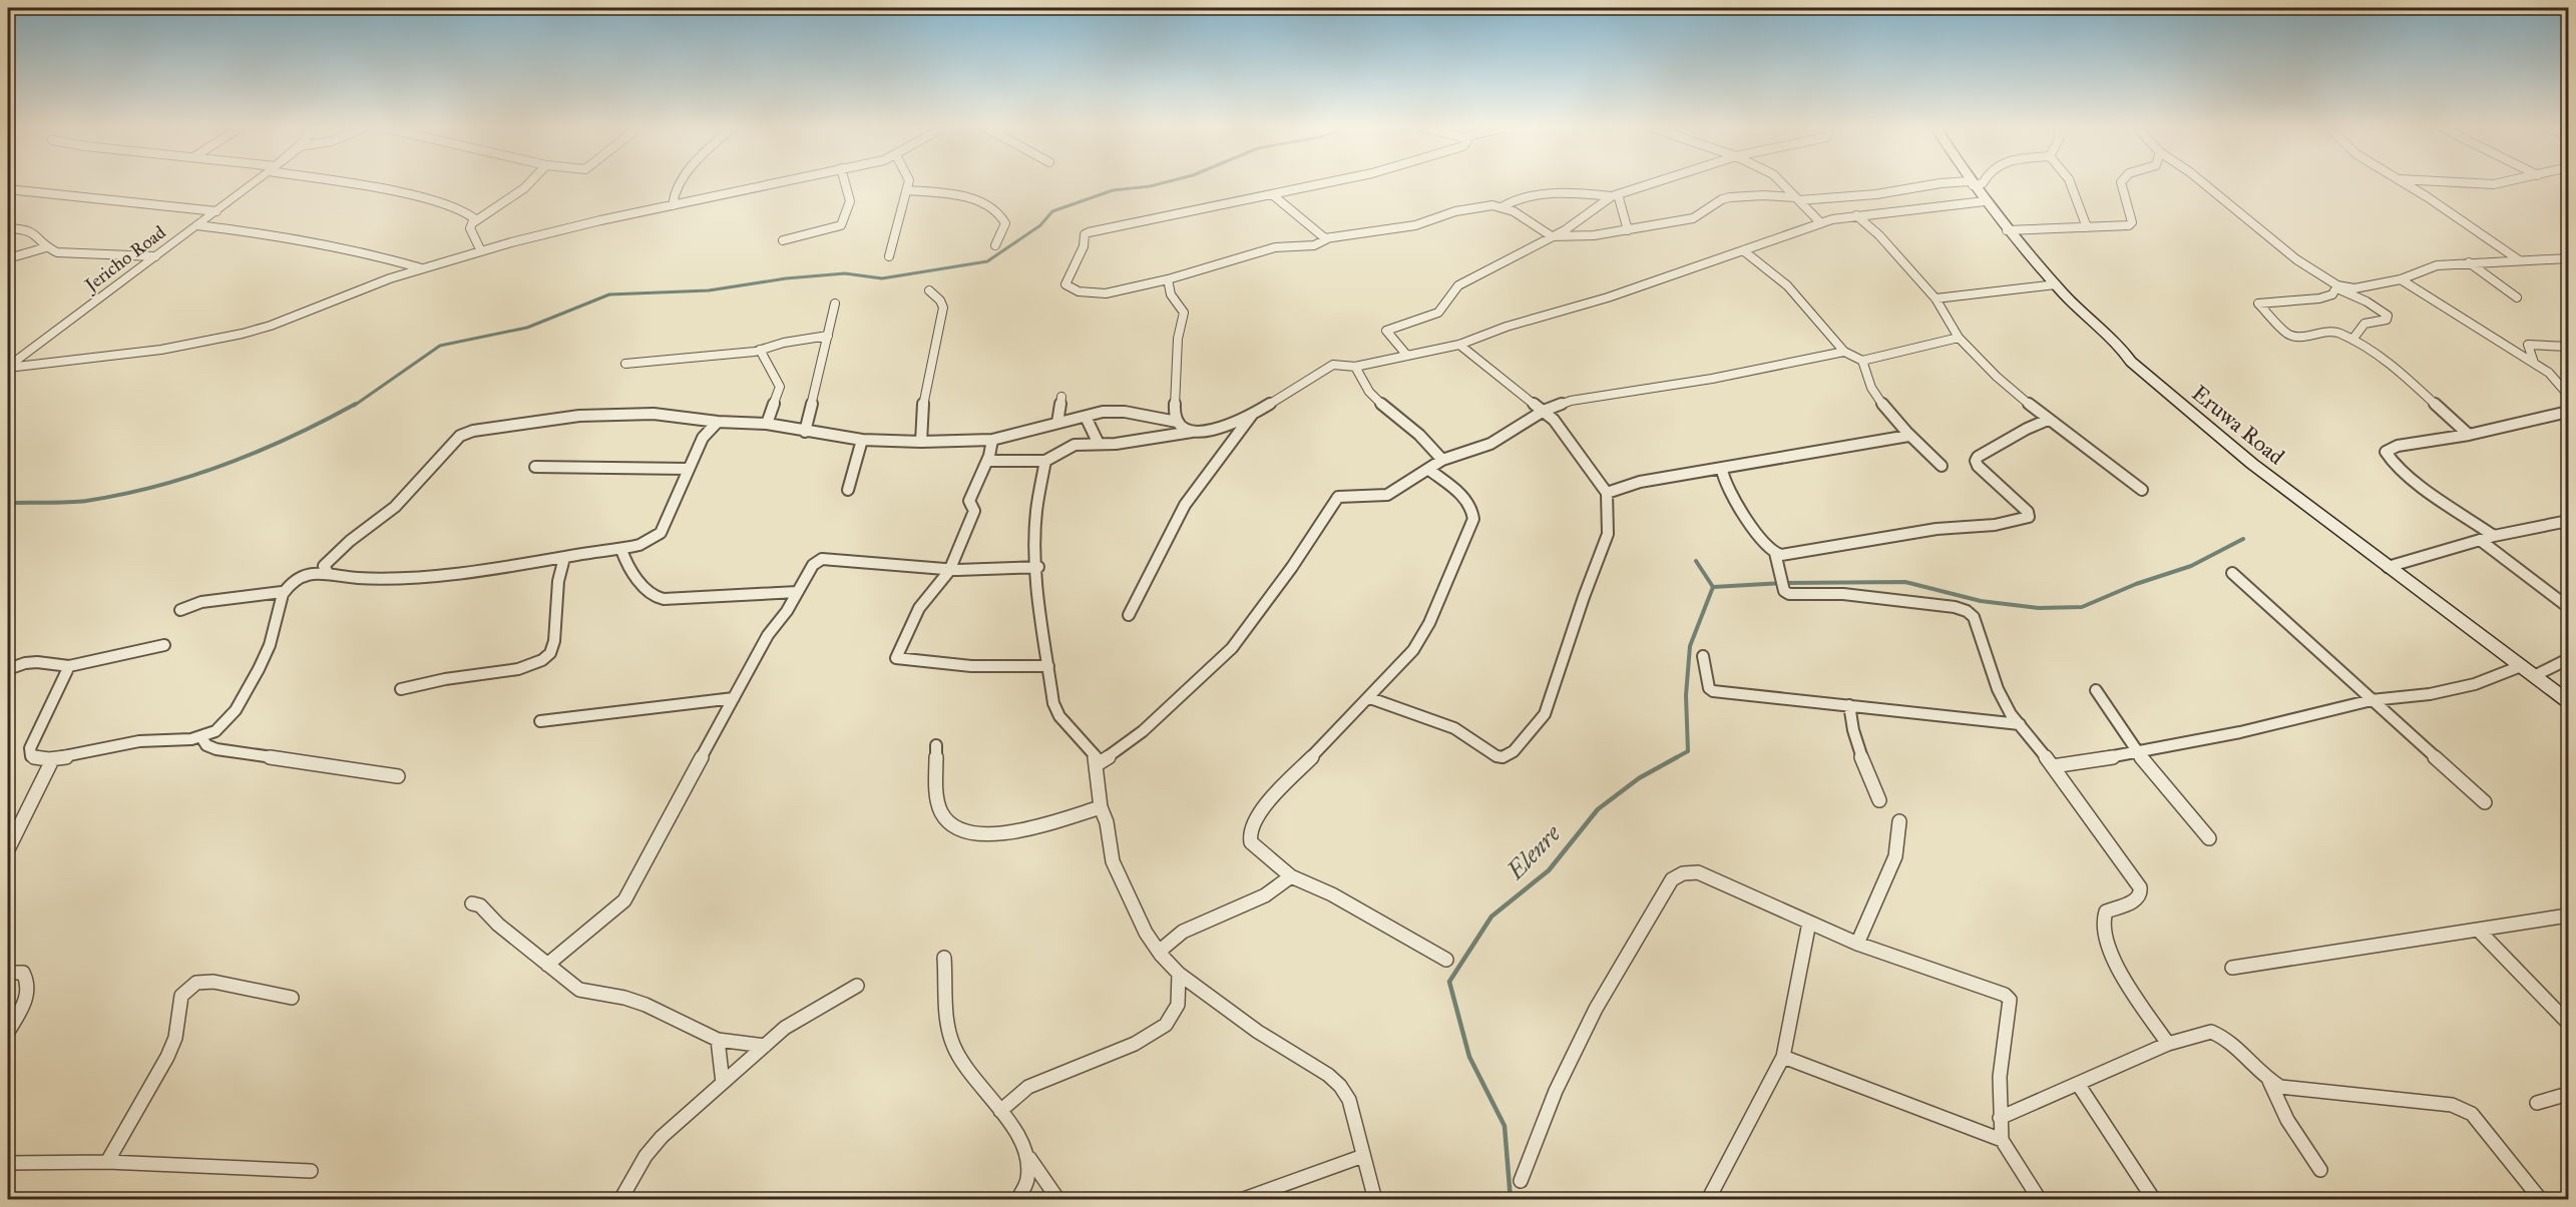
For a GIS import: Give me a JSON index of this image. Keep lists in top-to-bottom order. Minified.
{"streets":{"main road":["Eruwa Road"],"street":["Jericho Road"]},"water":["Elenre"]}
